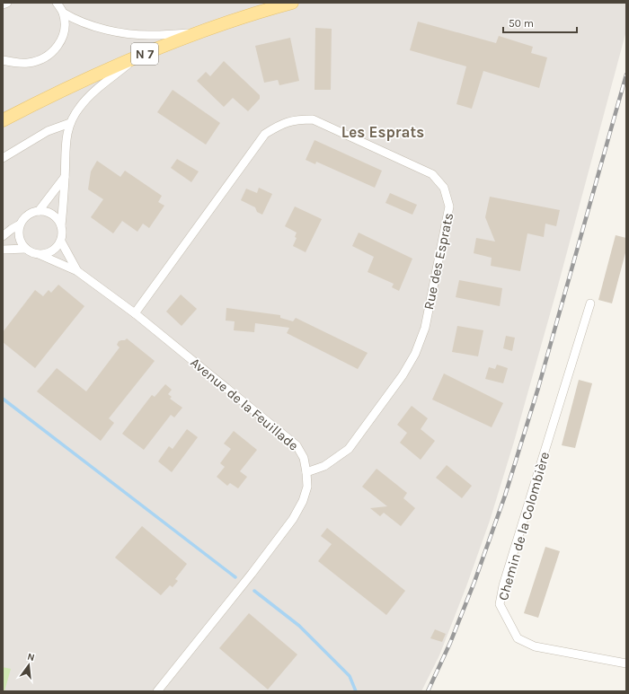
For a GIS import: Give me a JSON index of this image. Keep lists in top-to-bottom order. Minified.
{"streets":{"main road":["N 7"],"street":["Rue des Esprats","Avenue de la Feuillade","Chemin de la Colombière"]},"crossings":[["Rue des Esprats","Avenue de la Feuillade"]],"districts":["Les Esprats"],"scale_bar":"50 m","north":"top"}
